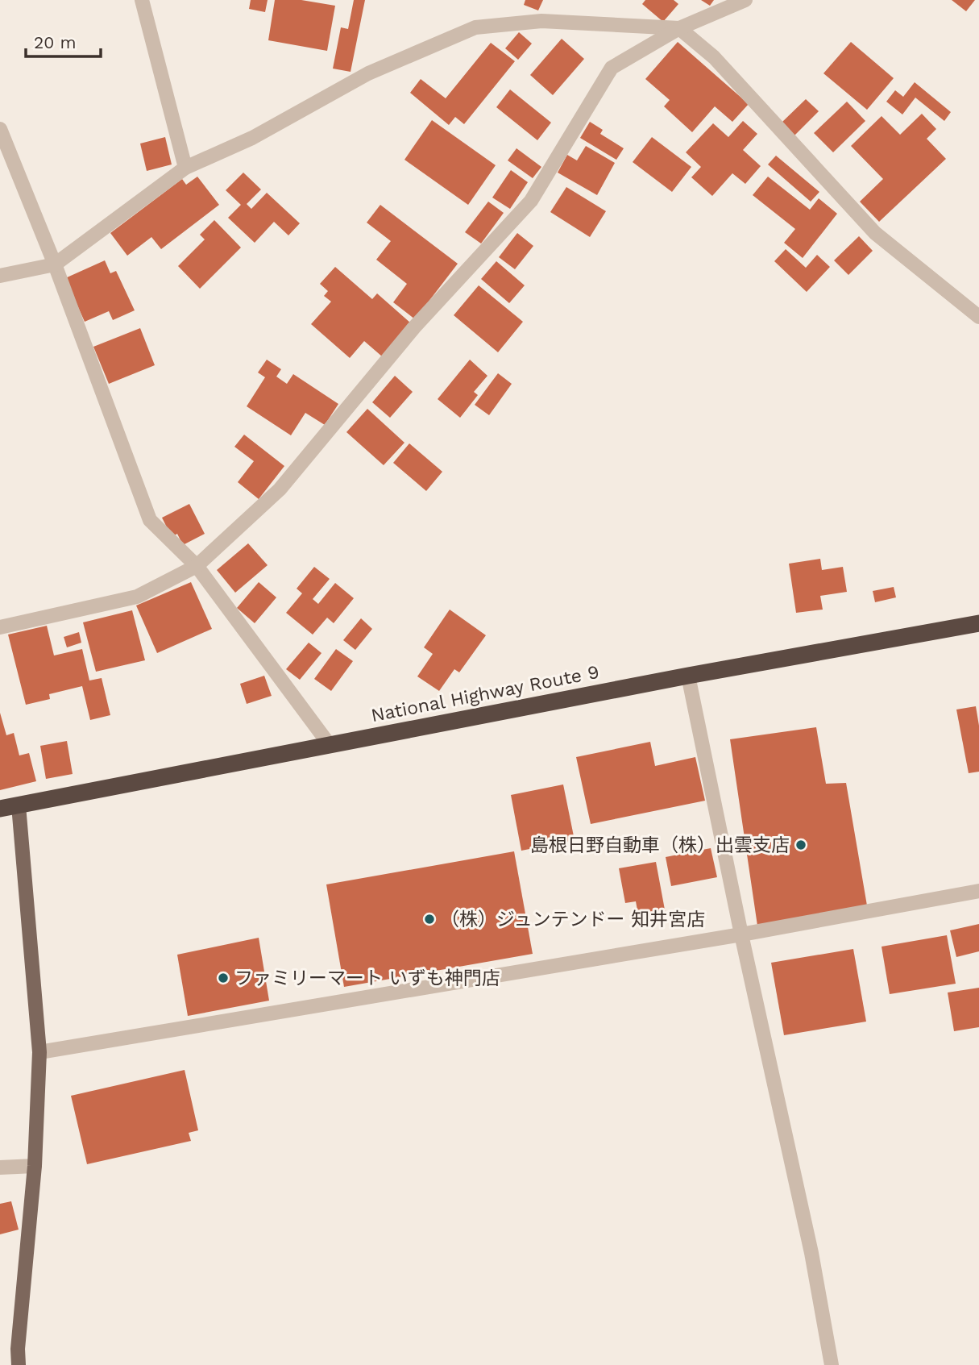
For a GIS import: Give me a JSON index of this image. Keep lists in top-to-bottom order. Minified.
{"streets":{"highway":["National Highway Route 9"]},"places":["島根日野自動車（株）出雲支店","（株）ジュンテンドー 知井宮店","ファミリーマート いずも神門店"],"scale_bar":"20 m"}
